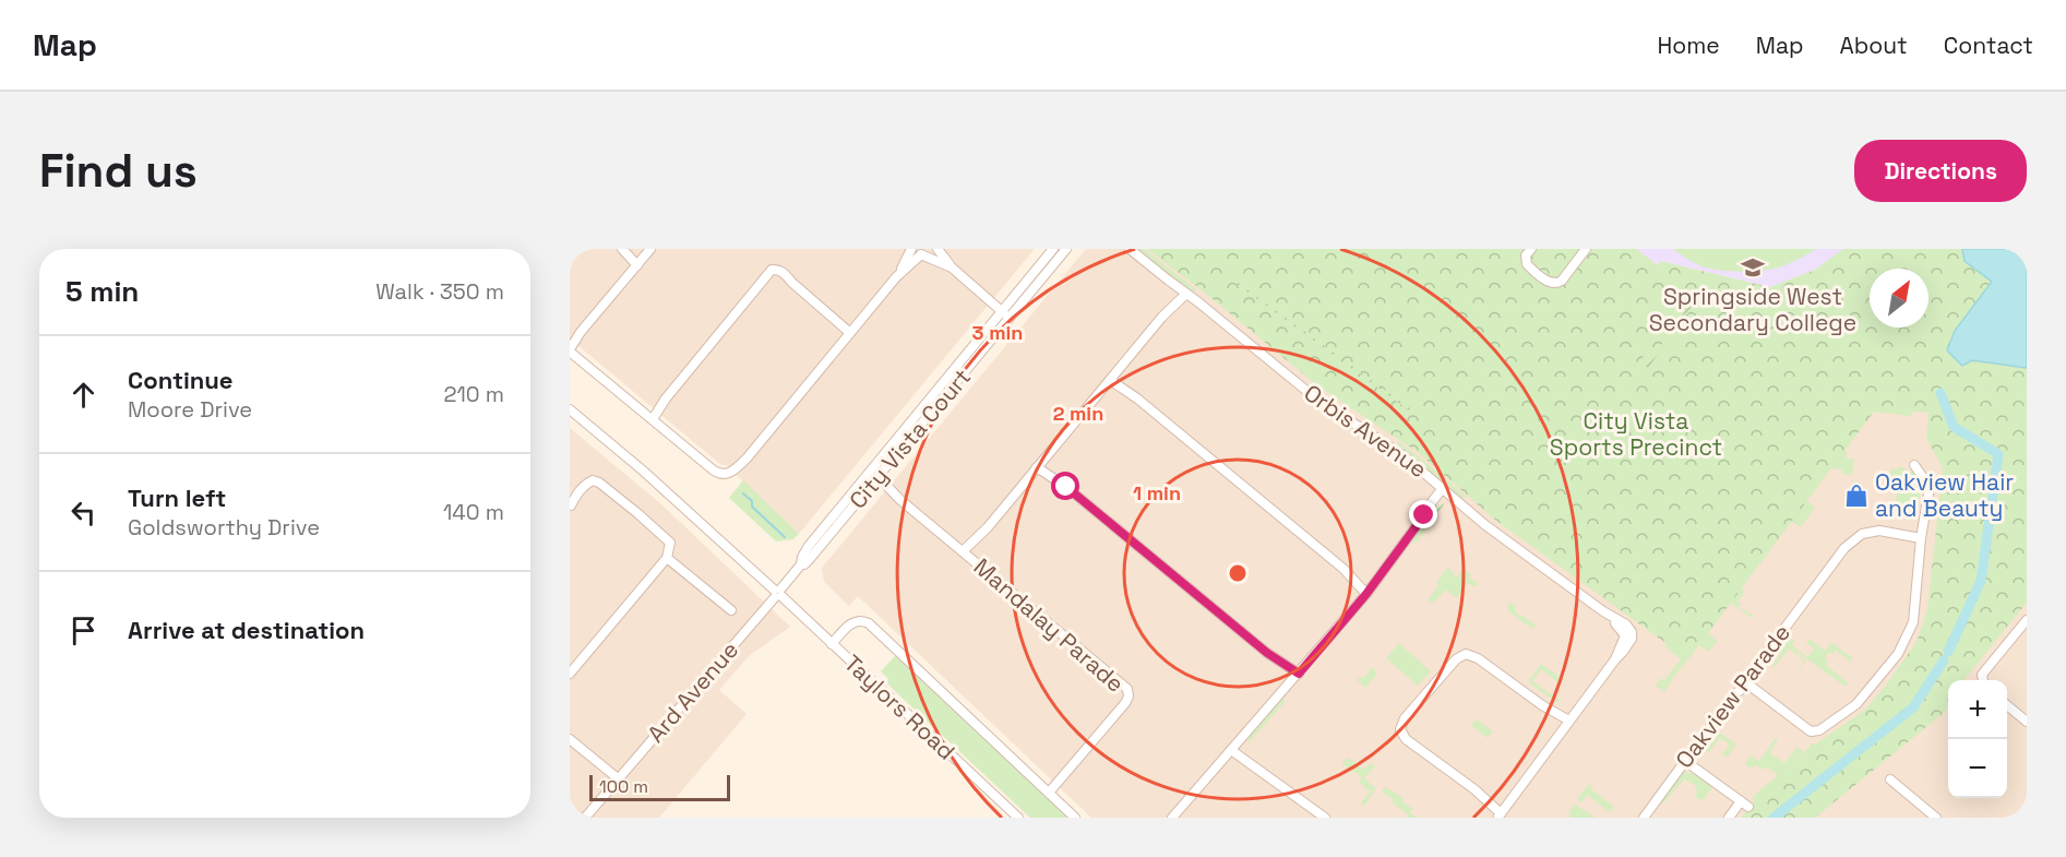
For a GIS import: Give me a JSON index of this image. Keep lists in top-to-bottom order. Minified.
{"streets":{"street":["Orbis Avenue","City Vista Court","Mandalay Parade","Ard Avenue","Oakview Parade","Taylors Road"]},"crossings":[["City Vista Court","Mandalay Parade"],["City Vista Court","Ard Avenue"],["City Vista Court","Taylors Road"],["Ard Avenue","Taylors Road"]],"parks":["City Vista Sports Precinct"],"places":{"school or university":["Springside West Secondary College"],"shop":["Oakview Hair and Beauty"]},"scale_bar":"100 m","north":"top right","page":{"header":"Map","nav":["Home","Map","About","Contact"],"buttons":"Directions","title":"Find us","heading":["5 min","Walk · 350 m"],"list":[["Continue","Moore Drive","210 m"],["Turn left","Goldsworthy Drive","140 m"],"Arrive at destination"],"map_buttons":["+","−"],"scale":"100 m"},"rings":["3 min","2 min","1 min"]}
